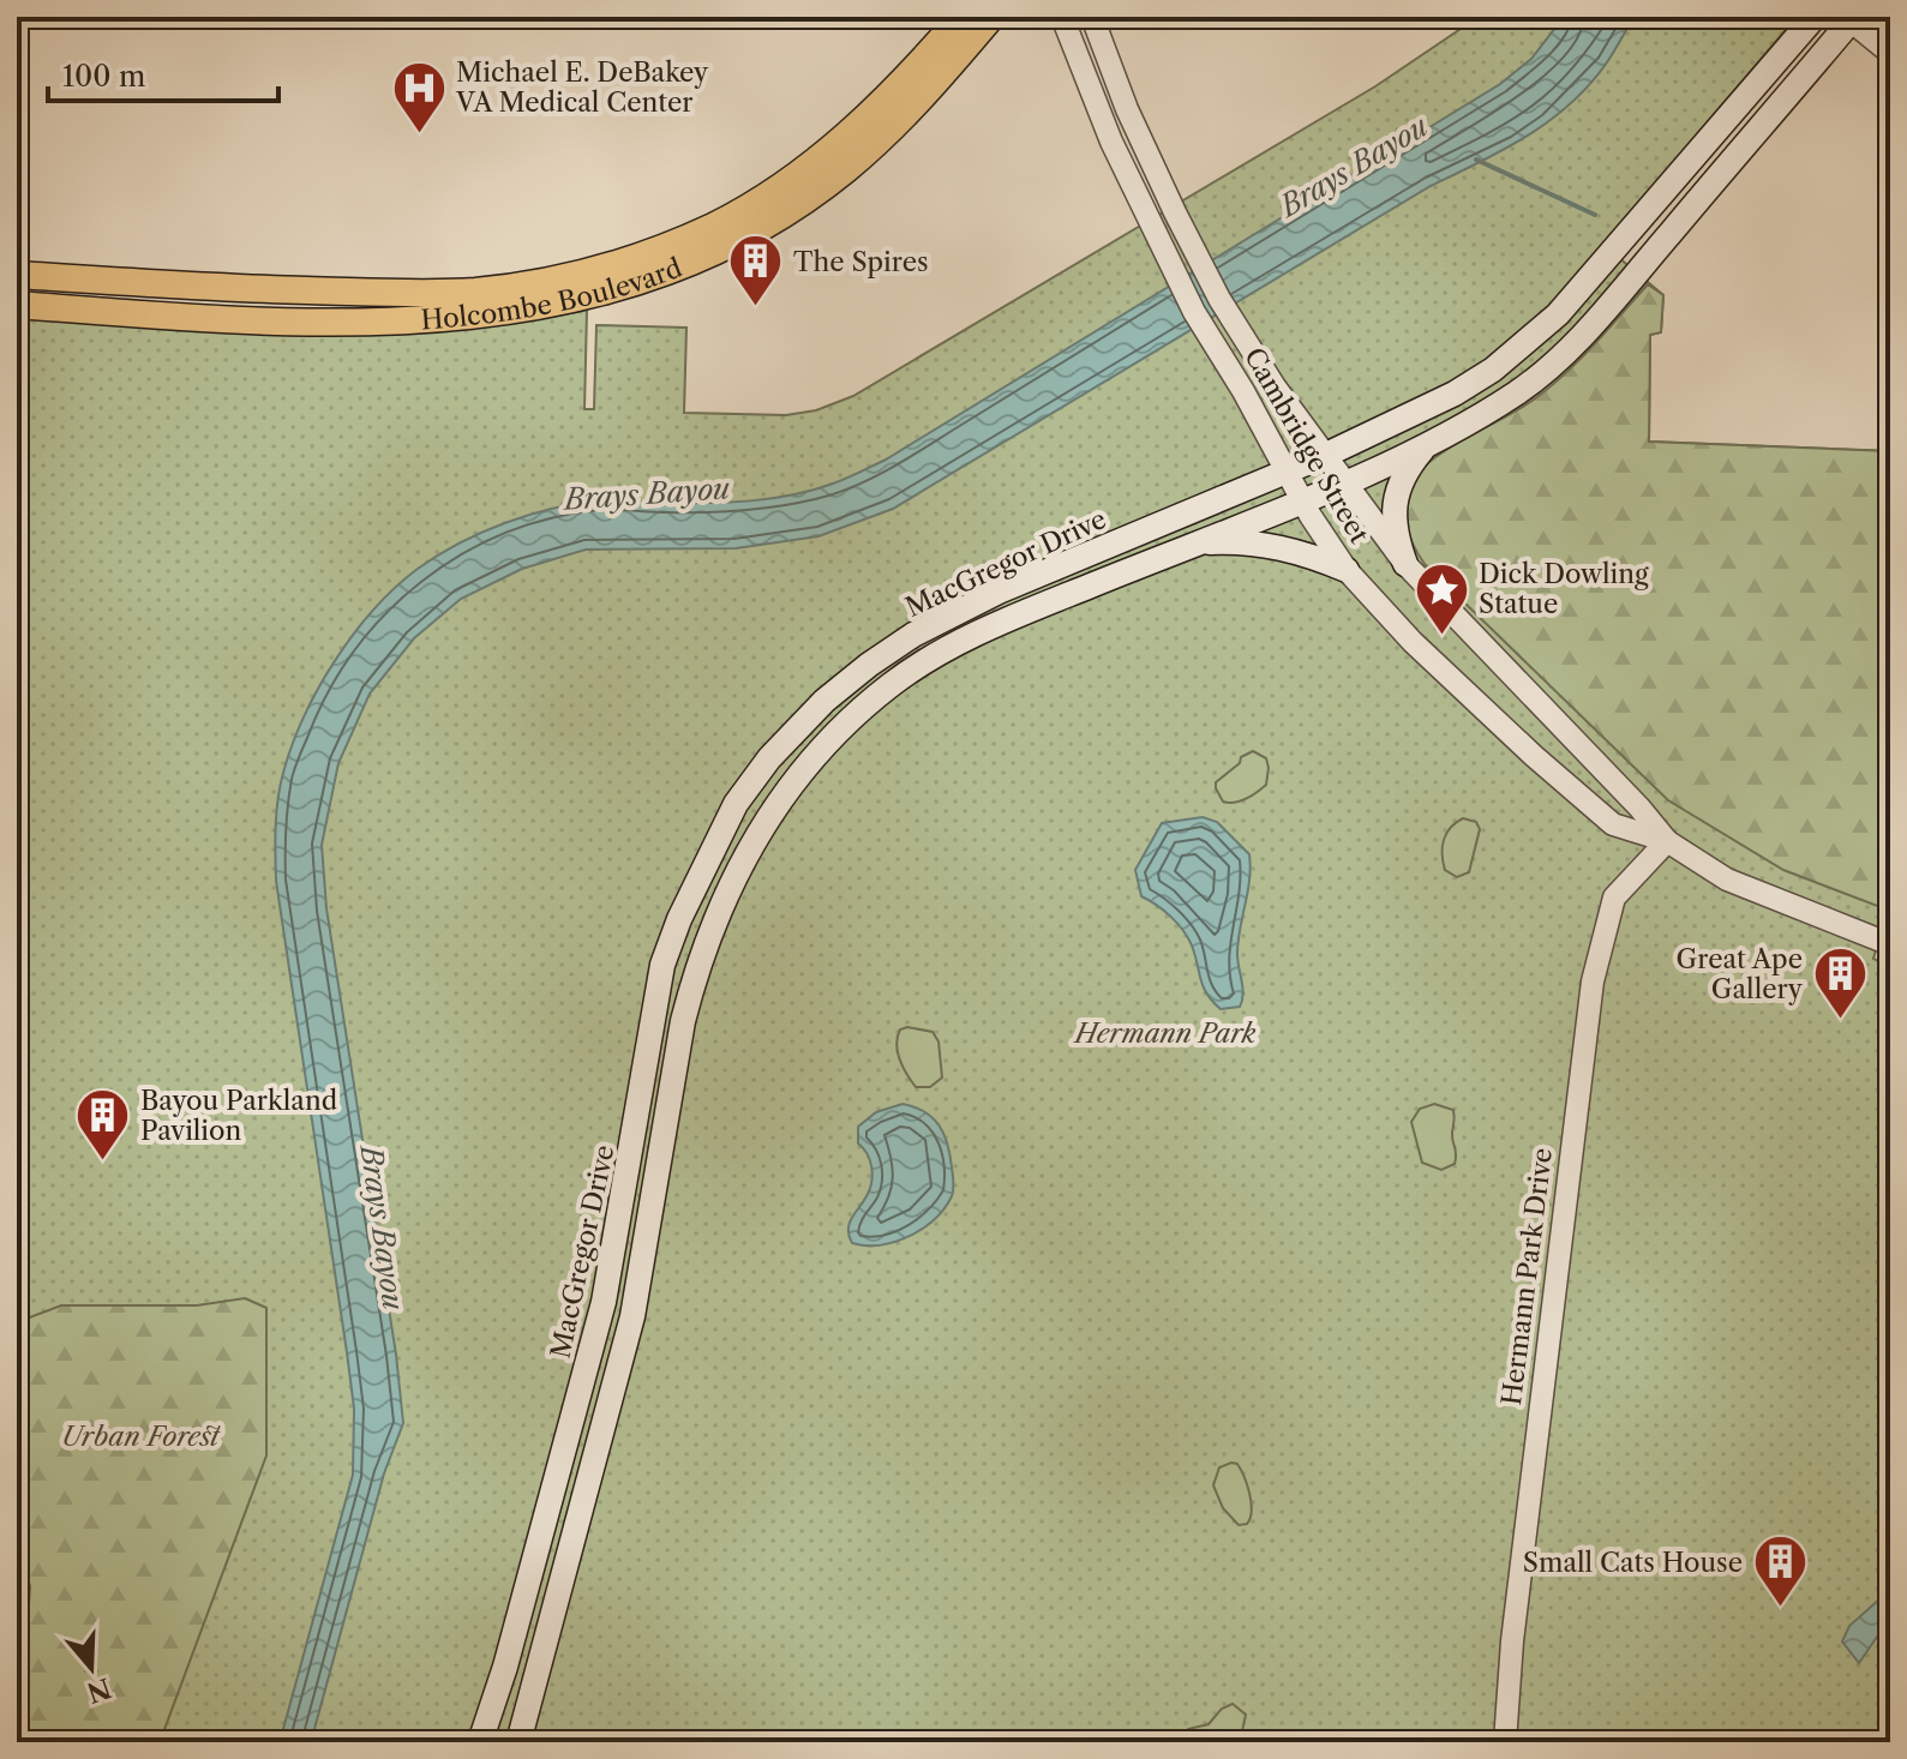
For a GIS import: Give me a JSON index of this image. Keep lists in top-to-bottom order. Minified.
{"streets":{"main road":["Holcombe Boulevard","MacGregor Drive"],"street":["Cambridge Street","Hermann Park Drive"]},"crossings":[["Cambridge Street","MacGregor Drive"],["Cambridge Street","Hermann Park Drive"]],"water":["Brays Bayou"],"parks":["Hermann Park","Urban Forest"],"places":{"hospital":["Michael E. DeBakey VA Medical Center"],"building":["The Spires","Great Ape Gallery","Bayou Parkland Pavilion","Small Cats House"],"place":["Dick Dowling Statue"]},"scale_bar":"100 m","north":"bottom"}
